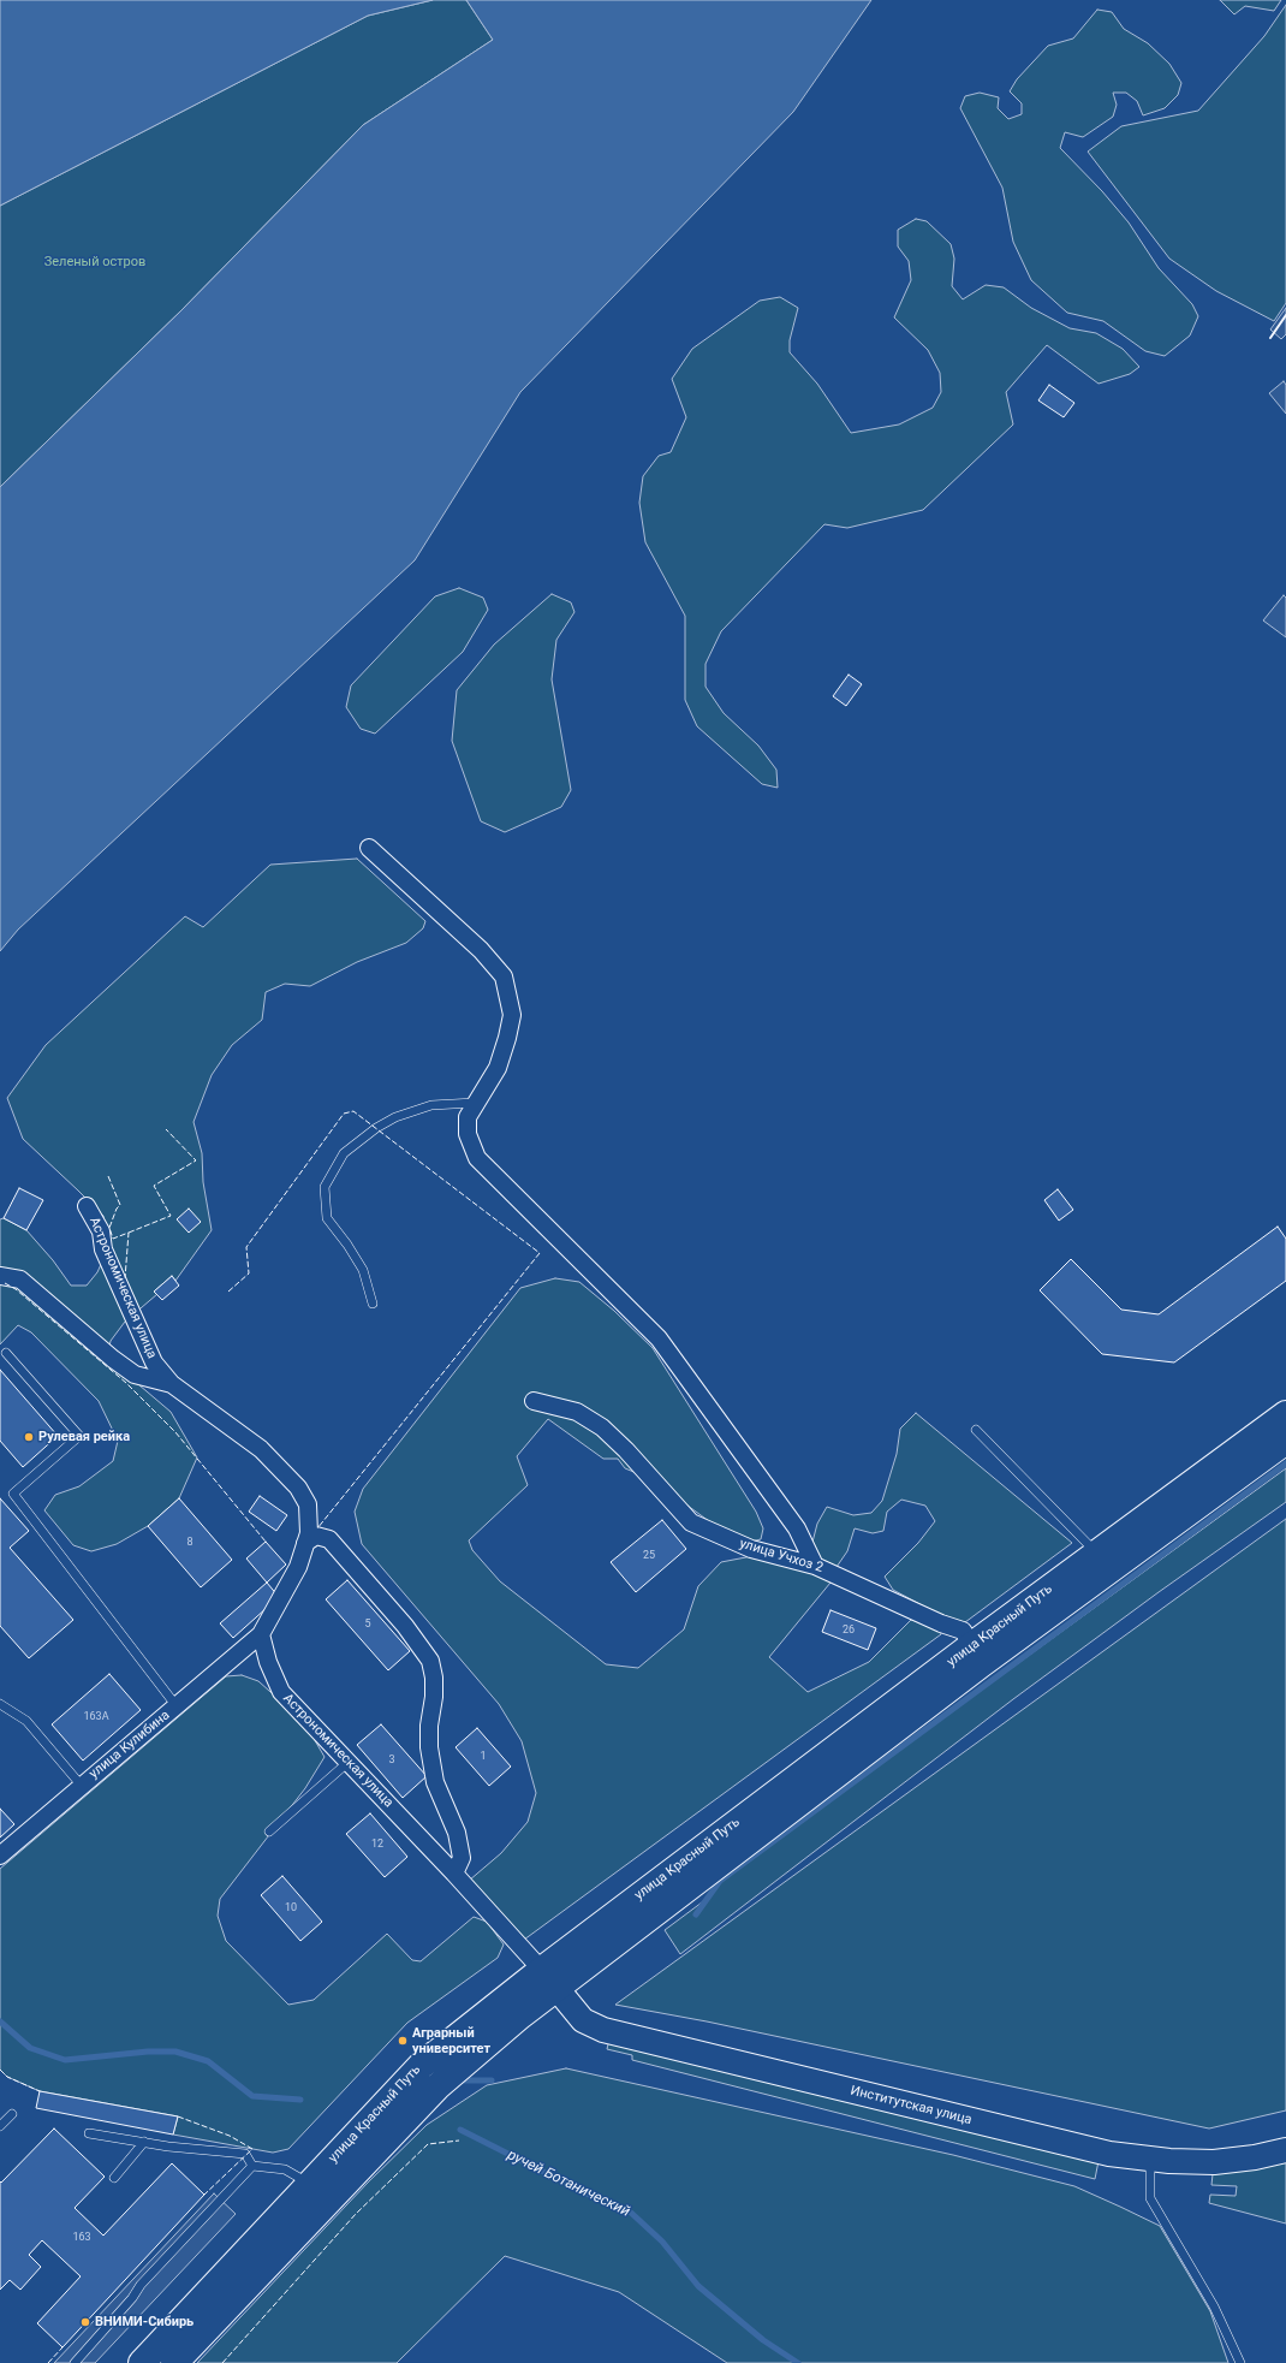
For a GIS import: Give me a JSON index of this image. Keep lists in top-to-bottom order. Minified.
{"streets":{"main road":["улица Красный Путь"],"street":["Астрономическая улица","улица Учхоз 2","улица Кулибина","Институтская улица"]},"crossings":[["Астрономическая улица","улица Красный Путь"],["Астрономическая улица","улица Кулибина"],["Астрономическая улица","Институтская улица"],["улица Учхоз 2","улица Красный Путь"],["улица Красный Путь","Институтская улица"]],"water":["ручей Ботанический"],"parks":["Зеленый остров"],"places":["Рулевая рейка","Аграрный университет","ВНИМИ-Сибирь"],"house_numbers":["8","25","5","26","163А","1","3","12","10","163"]}
